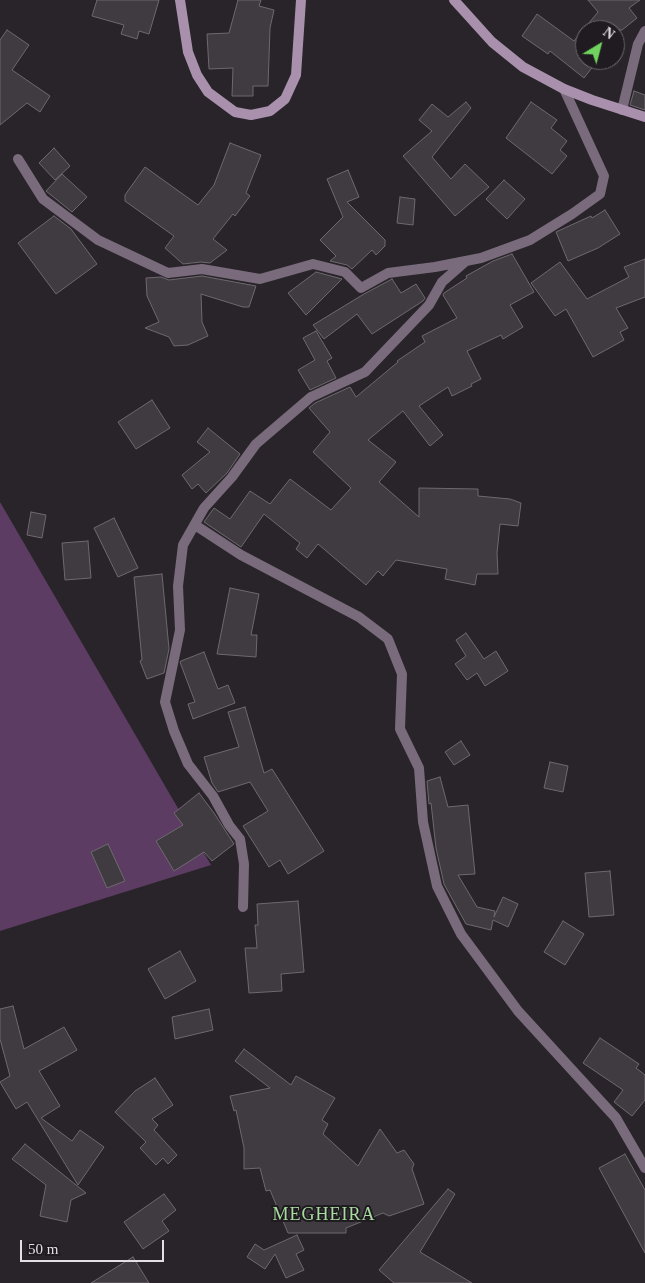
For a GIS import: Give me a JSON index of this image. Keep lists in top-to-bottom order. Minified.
{"districts":["MEGHEIRA"],"scale_bar":"50 m","north":"top right"}
